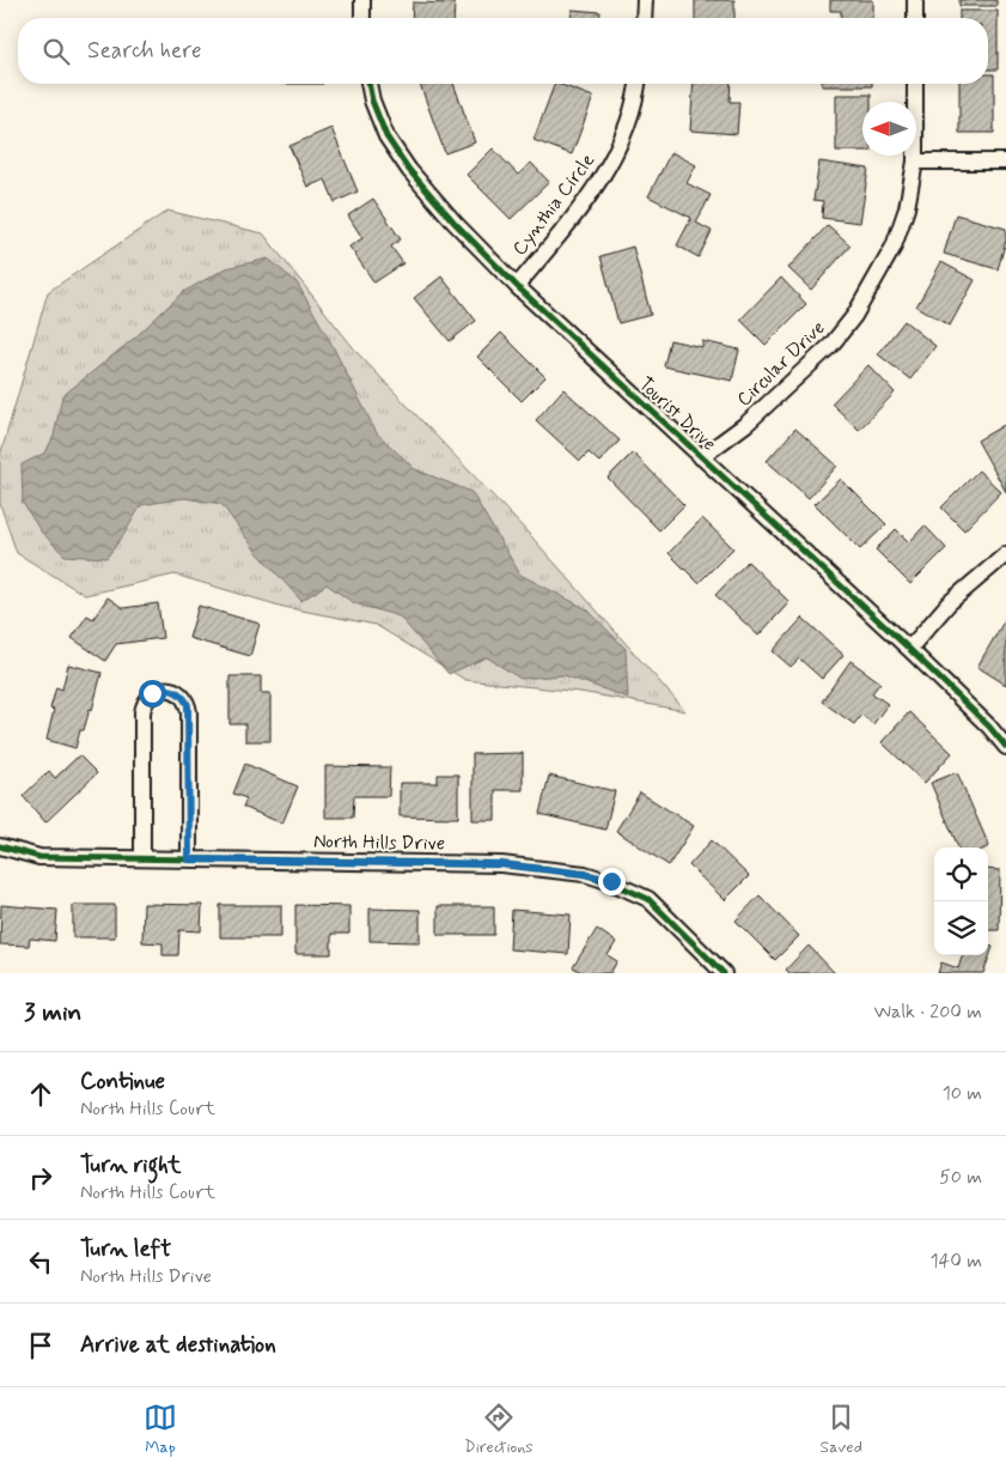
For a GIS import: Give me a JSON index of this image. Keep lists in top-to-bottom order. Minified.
{"streets":{"street":["Cynthia Circle","Circular Drive","Tourist Drive","North Hills Drive"]},"crossings":[["Cynthia Circle","Tourist Drive"],["Circular Drive","Tourist Drive"]],"north":"left","page":{"search":"Search here","heading":["3 min","Walk · 200 m"],"list":[["Continue","North Hills Court","10 m"],["Turn right","North Hills Court","50 m"],["Turn left","North Hills Drive","140 m"],"Arrive at destination"],"nav":["Map","Directions","Saved"]}}
